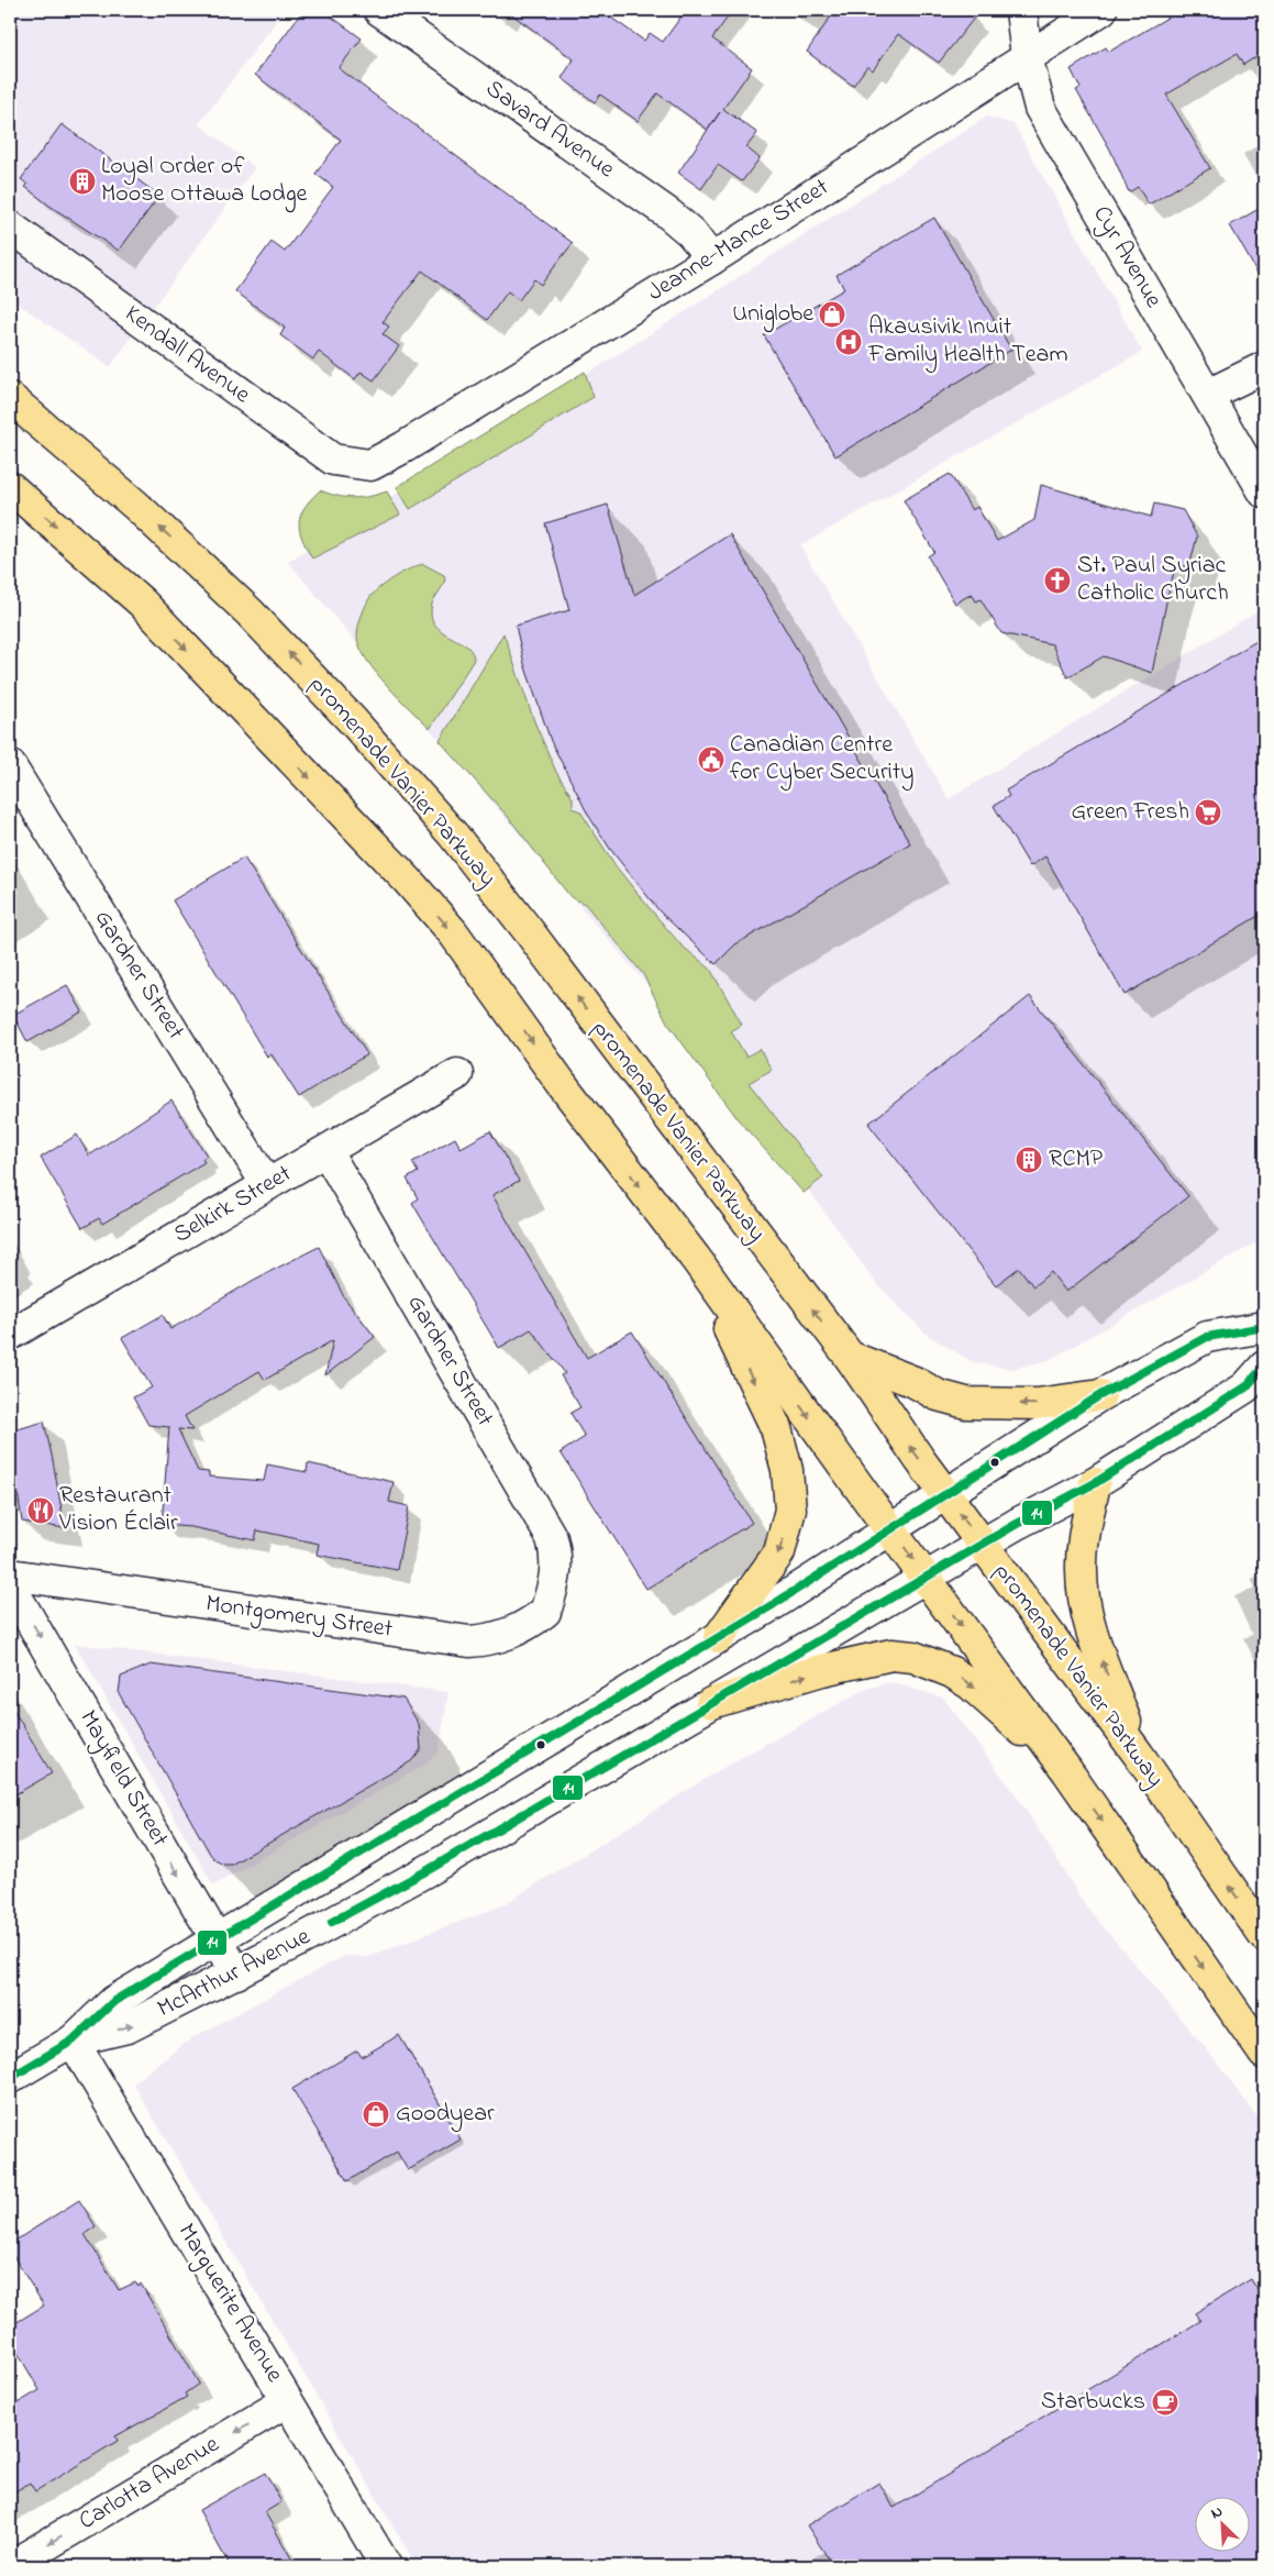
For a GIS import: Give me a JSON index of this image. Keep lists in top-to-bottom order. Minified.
{"streets":{"main road":["promenade Vanier Parkway"],"street":["Savard Avenue","Jeanne-Mance Street","Cyr Avenue","Kendall Avenue","Gardner Street","Selkirk Street","Montgomery Street","Mayfield Street","McArthur Avenue","Marguerite Avenue","Carlotta Avenue"]},"crossings":[["Savard Avenue","Jeanne-Mance Street"],["Jeanne-Mance Street","Cyr Avenue"],["Jeanne-Mance Street","Kendall Avenue"],["promenade Vanier Parkway","McArthur Avenue"],["Gardner Street","Selkirk Street"],["Gardner Street","Montgomery Street"],["Mayfield Street","McArthur Avenue"],["McArthur Avenue","Marguerite Avenue"],["Marguerite Avenue","Carlotta Avenue"]],"one_way":["Mayfield Street","Carlotta Avenue"],"places":{"building":["Loyal Order of Moose Ottawa Lodge","RCMP"],"shop":["Uniglobe","Goodyear"],"hospital":["Akausivik Inuit Family Health Team"],"church":["St. Paul Syriac Catholic Church"],"public building":["Canadian Centre for Cyber Security"],"supermarket":["Green Fresh"],"restaurant":["Restaurant Vision Éclair"],"cafe":["Starbucks"]},"lines":["transit line 14"],"north":"top left"}
